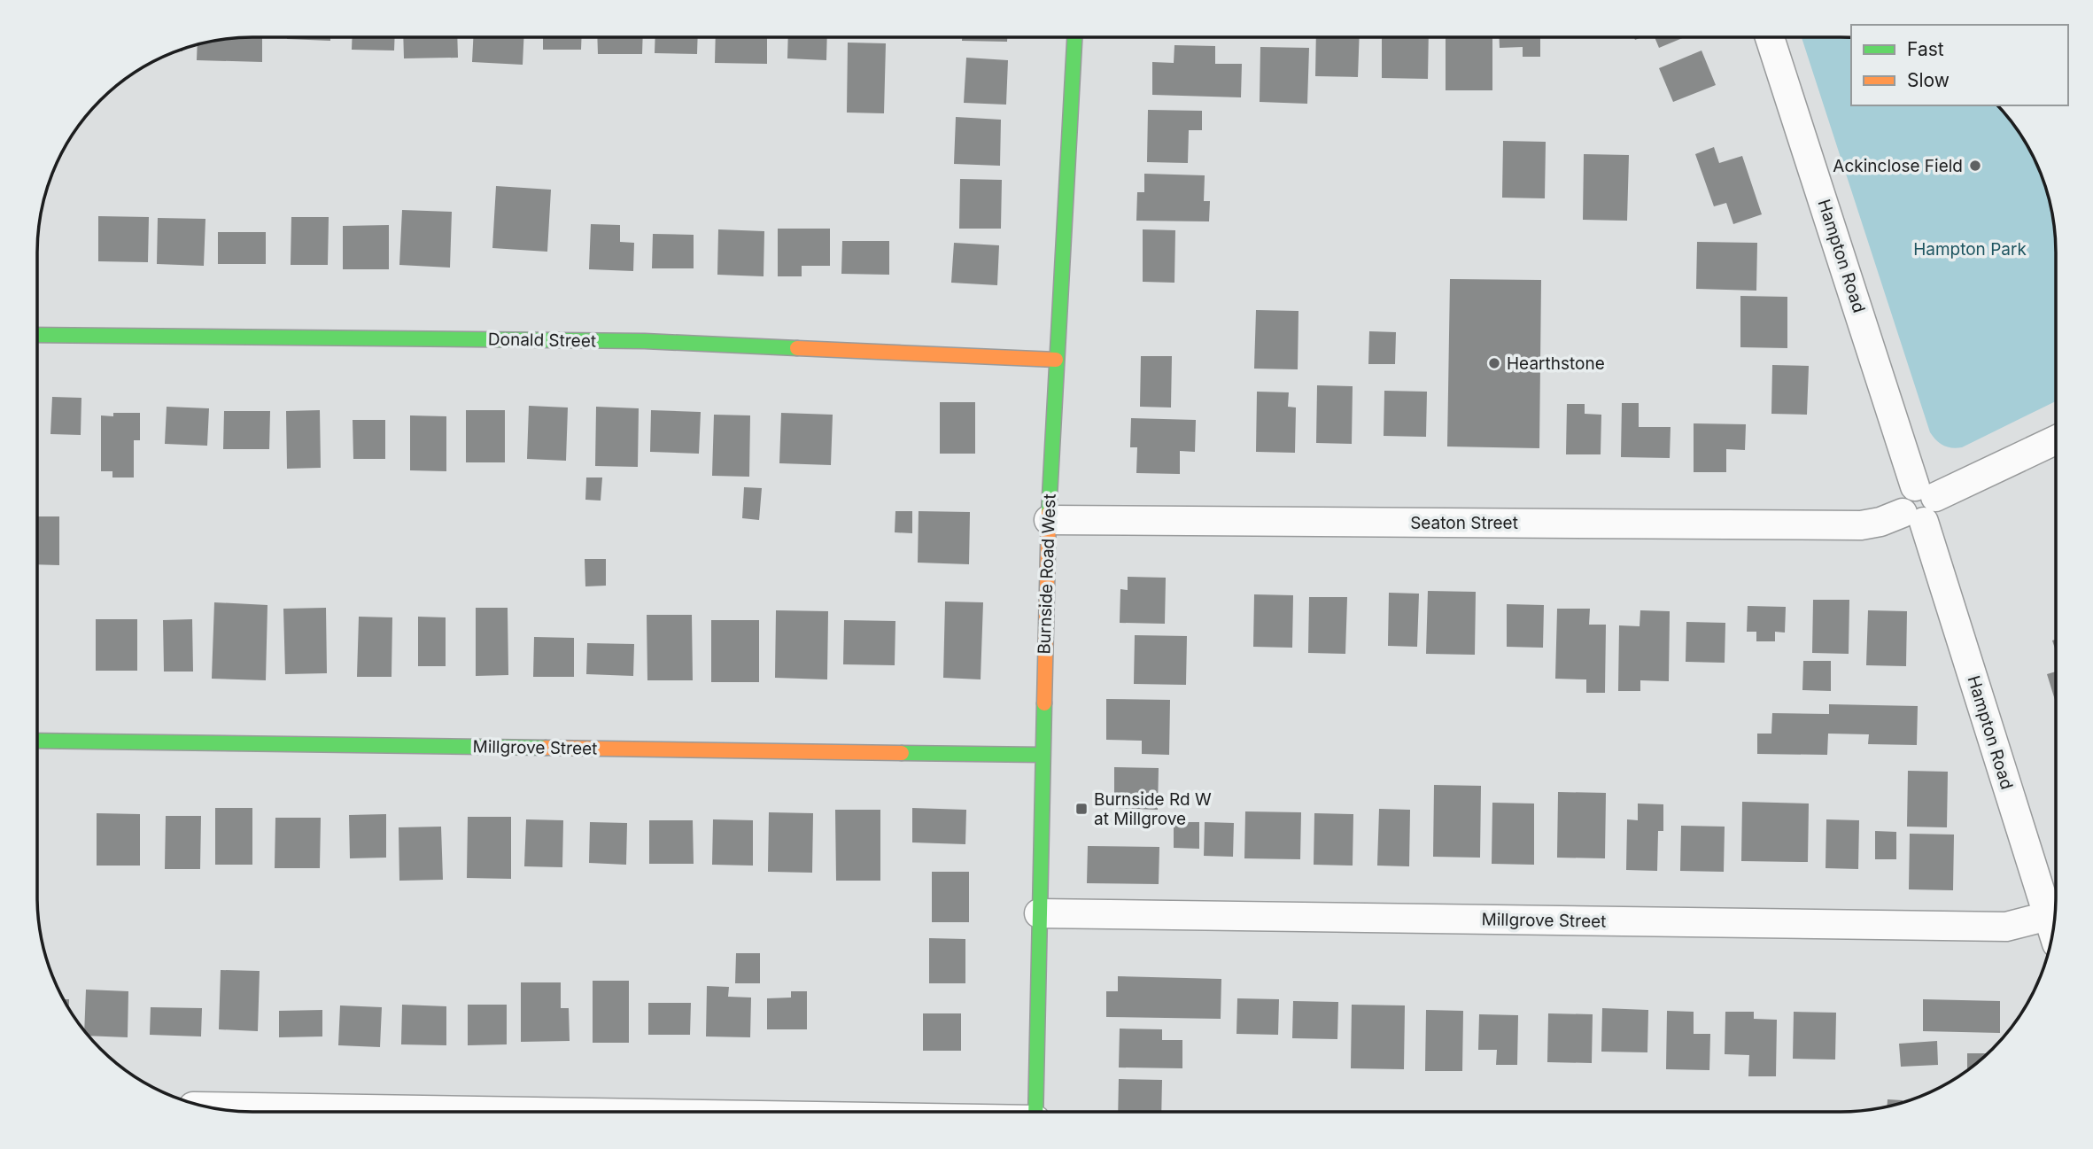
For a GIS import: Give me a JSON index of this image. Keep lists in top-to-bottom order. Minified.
{"streets":{"street":["Hampton Road","Donald Street","Seaton Street","Burnside Road West","Millgrove Street"]},"crossings":[["Hampton Road","Seaton Street"],["Hampton Road","Millgrove Street"],["Donald Street","Burnside Road West"],["Seaton Street","Burnside Road West"],["Burnside Road West","Millgrove Street"]],"parks":["Hampton Park"],"places":{"other":["Ackinclose Field","Hearthstone"],"transit":["Burnside Rd W at Millgrove"]},"legend":["Fast","Slow"]}
